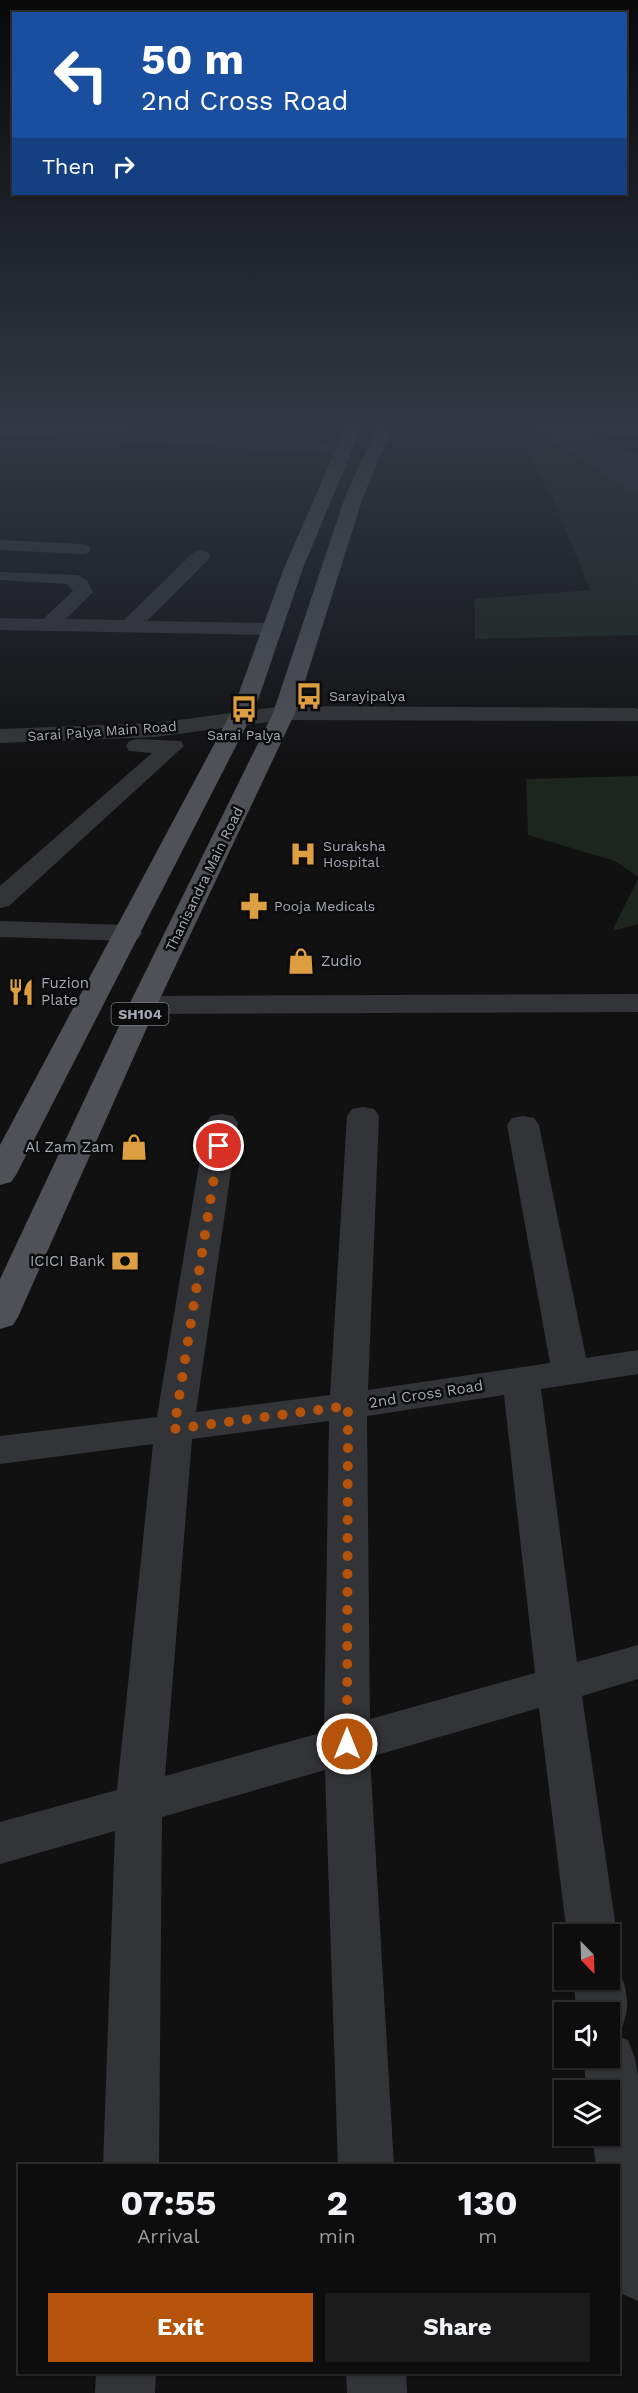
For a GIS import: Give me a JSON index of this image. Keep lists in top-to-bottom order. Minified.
{"streets":{"main road":["Thanisandra Main Road","SH104"],"street":["Sarai Palya Main Road","2nd Cross Road"]},"crossings":[["Sarai Palya Main Road","Thanisandra Main Road"],["Sarai Palya Main Road","SH104"]],"places":{"bus stop":["Sarayipalya","Sarai Palya"],"hospital":["Suraksha Hospital"],"pharmacy":["Pooja Medicals"],"shop":["Zudio","Al Zam Zam"],"restaurant":["Fuzion Plate"],"bank":["ICICI Bank"]},"north":"bottom right","page":{"turn":["50 m","2nd Cross Road"],"then":"Then","eta":["07:55","Arrival","2","min","130","m"],"buttons":["Exit","Share"]}}
